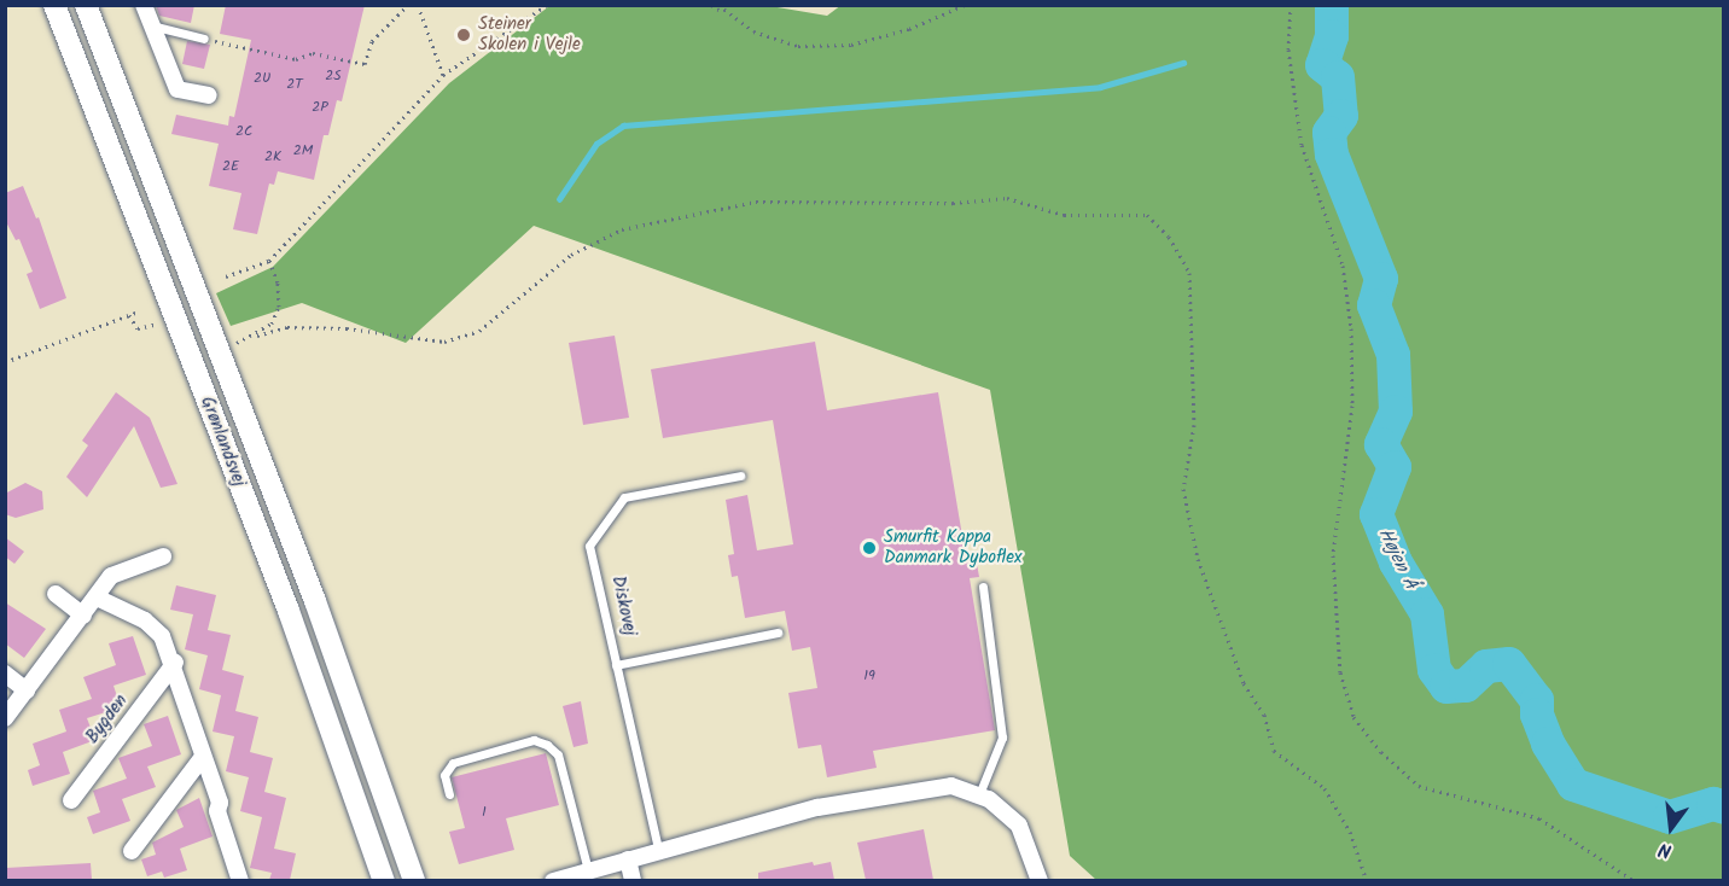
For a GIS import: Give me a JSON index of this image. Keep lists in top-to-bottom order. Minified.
{"streets":{"street":["Grønlandsvej","Bygden"],"lane":["Diskovej"]},"water":["Højen Å"],"places":["Steiner Skolen i Vejle","Smurfit Kappa Danmark Dyboflex"],"house_numbers":["2S","2U","2T","2P","2C","2M","2K","2E","19","1"],"north":"bottom"}
